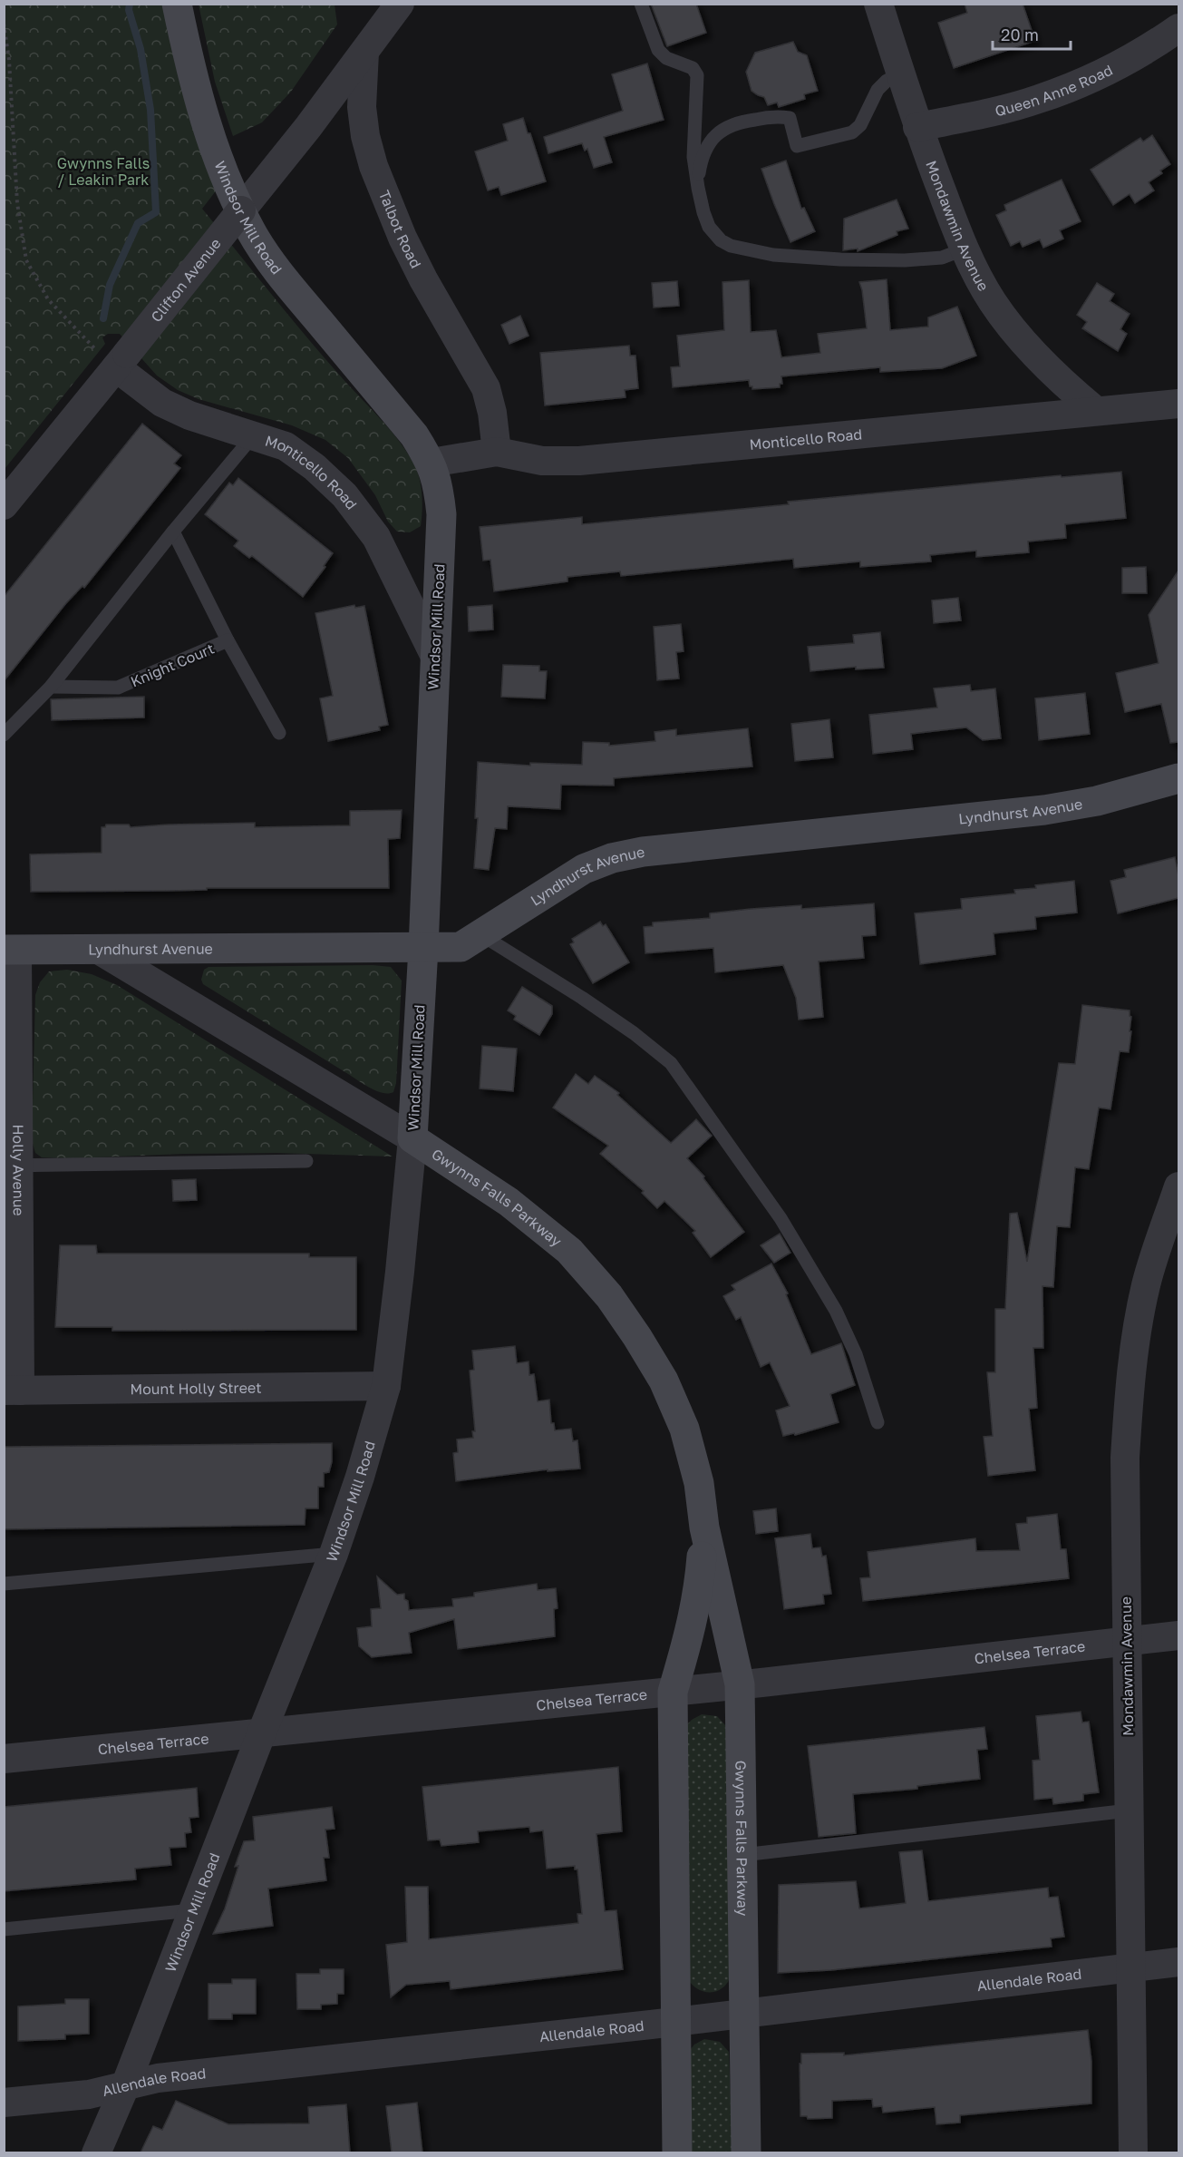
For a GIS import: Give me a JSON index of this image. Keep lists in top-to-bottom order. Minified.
{"streets":{"main road":["Windsor Mill Road","Lyndhurst Avenue","Gwynns Falls Parkway"],"street":["Queen Anne Road","Mondawmin Avenue","Talbot Road","Clifton Avenue","Monticello Road","Holly Avenue","Mount Holly Street","Chelsea Terrace","Allendale Road"],"lane":["Knight Court"]},"crossings":[["Queen Anne Road","Mondawmin Avenue"],["Windsor Mill Road","Monticello Road"],["Windsor Mill Road","Lyndhurst Avenue"],["Windsor Mill Road","Gwynns Falls Parkway"],["Windsor Mill Road","Mount Holly Street"],["Windsor Mill Road","Chelsea Terrace"],["Windsor Mill Road","Allendale Road"],["Mondawmin Avenue","Monticello Road"],["Mondawmin Avenue","Chelsea Terrace"],["Mondawmin Avenue","Allendale Road"],["Talbot Road","Clifton Avenue"],["Talbot Road","Monticello Road"],["Clifton Avenue","Monticello Road"],["Lyndhurst Avenue","Holly Avenue"],["Lyndhurst Avenue","Gwynns Falls Parkway"],["Holly Avenue","Mount Holly Street"],["Gwynns Falls Parkway","Chelsea Terrace"],["Gwynns Falls Parkway","Allendale Road"]],"parks":["Gwynns Falls / Leakin Park"],"scale_bar":"20 m"}
